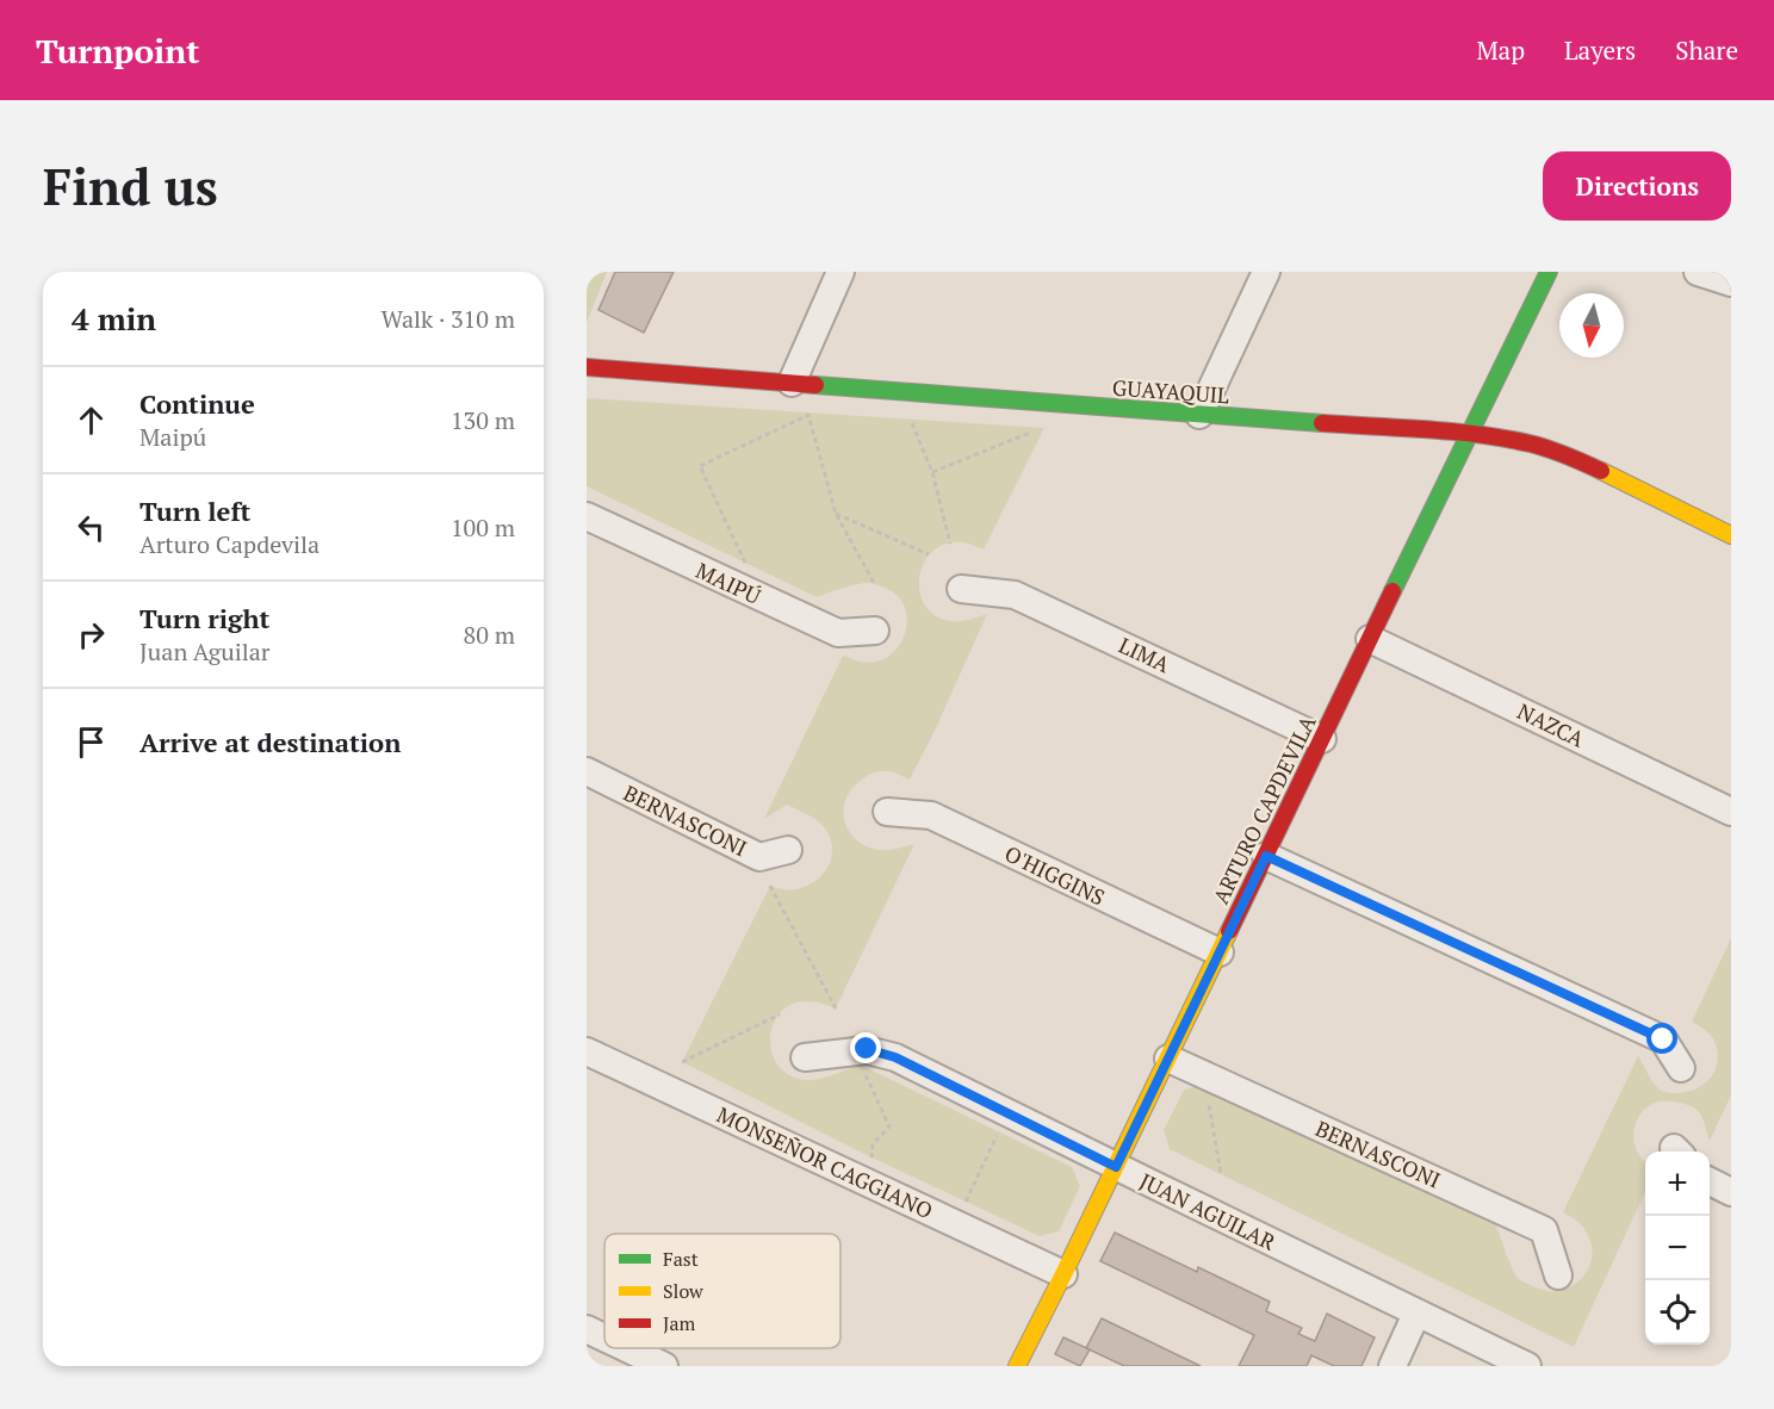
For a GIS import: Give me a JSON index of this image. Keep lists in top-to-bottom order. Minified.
{"streets":{"street":["GUAYAQUIL","MAIPÚ","LIMA","NAZCA","ARTURO CAPDEVILA","BERNASCONI","O'HIGGINS","MONSEÑOR CAGGIANO","JUAN AGUILAR"]},"crossings":[["GUAYAQUIL","ARTURO CAPDEVILA"],["LIMA","ARTURO CAPDEVILA"],["NAZCA","ARTURO CAPDEVILA"],["ARTURO CAPDEVILA","BERNASCONI"],["ARTURO CAPDEVILA","O'HIGGINS"],["ARTURO CAPDEVILA","MONSEÑOR CAGGIANO"],["ARTURO CAPDEVILA","JUAN AGUILAR"]],"legend":["Fast","Slow","Jam"],"north":"bottom","page":{"header":"Turnpoint","nav":["Map","Layers","Share"],"buttons":"Directions","title":"Find us","heading":["4 min","Walk · 310 m"],"list":[["Continue","Maipú","130 m"],["Turn left","Arturo Capdevila","100 m"],["Turn right","Juan Aguilar","80 m"],"Arrive at destination"],"map_buttons":["+","−"]}}
